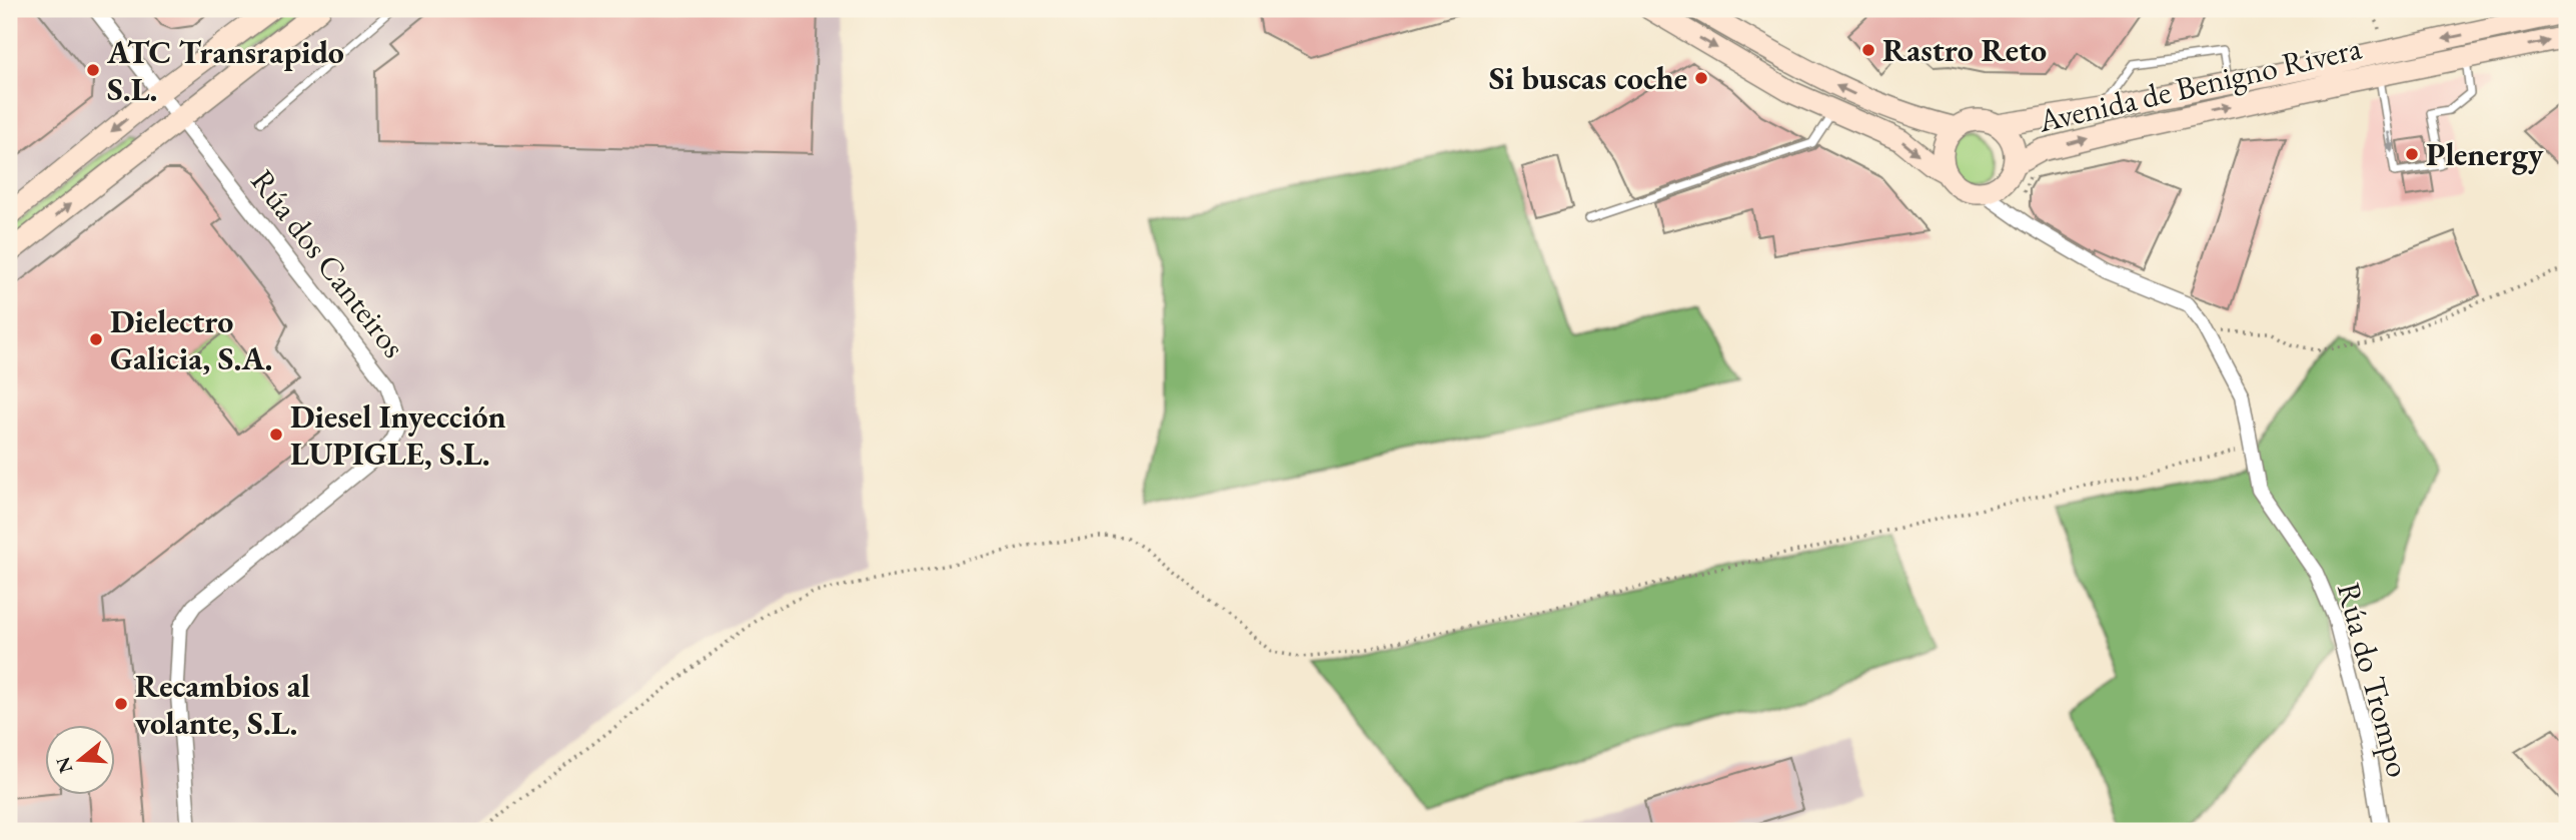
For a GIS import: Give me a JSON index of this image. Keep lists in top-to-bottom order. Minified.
{"streets":{"main road":["Avenida de Benigno Rivera"],"street":["Rúa dos Canteiros","Rúa do Trompo"]},"crossings":[["Avenida de Benigno Rivera","Rúa do Trompo"]],"places":["Rastro Reto","ATC Transrapido S.L.","Si buscas coche","Plenergy","Dielectro Galicia, S.A.","Diesel Inyección LUPIGLE, S.L.","Recambios al volante, S.L."],"north":"left"}
